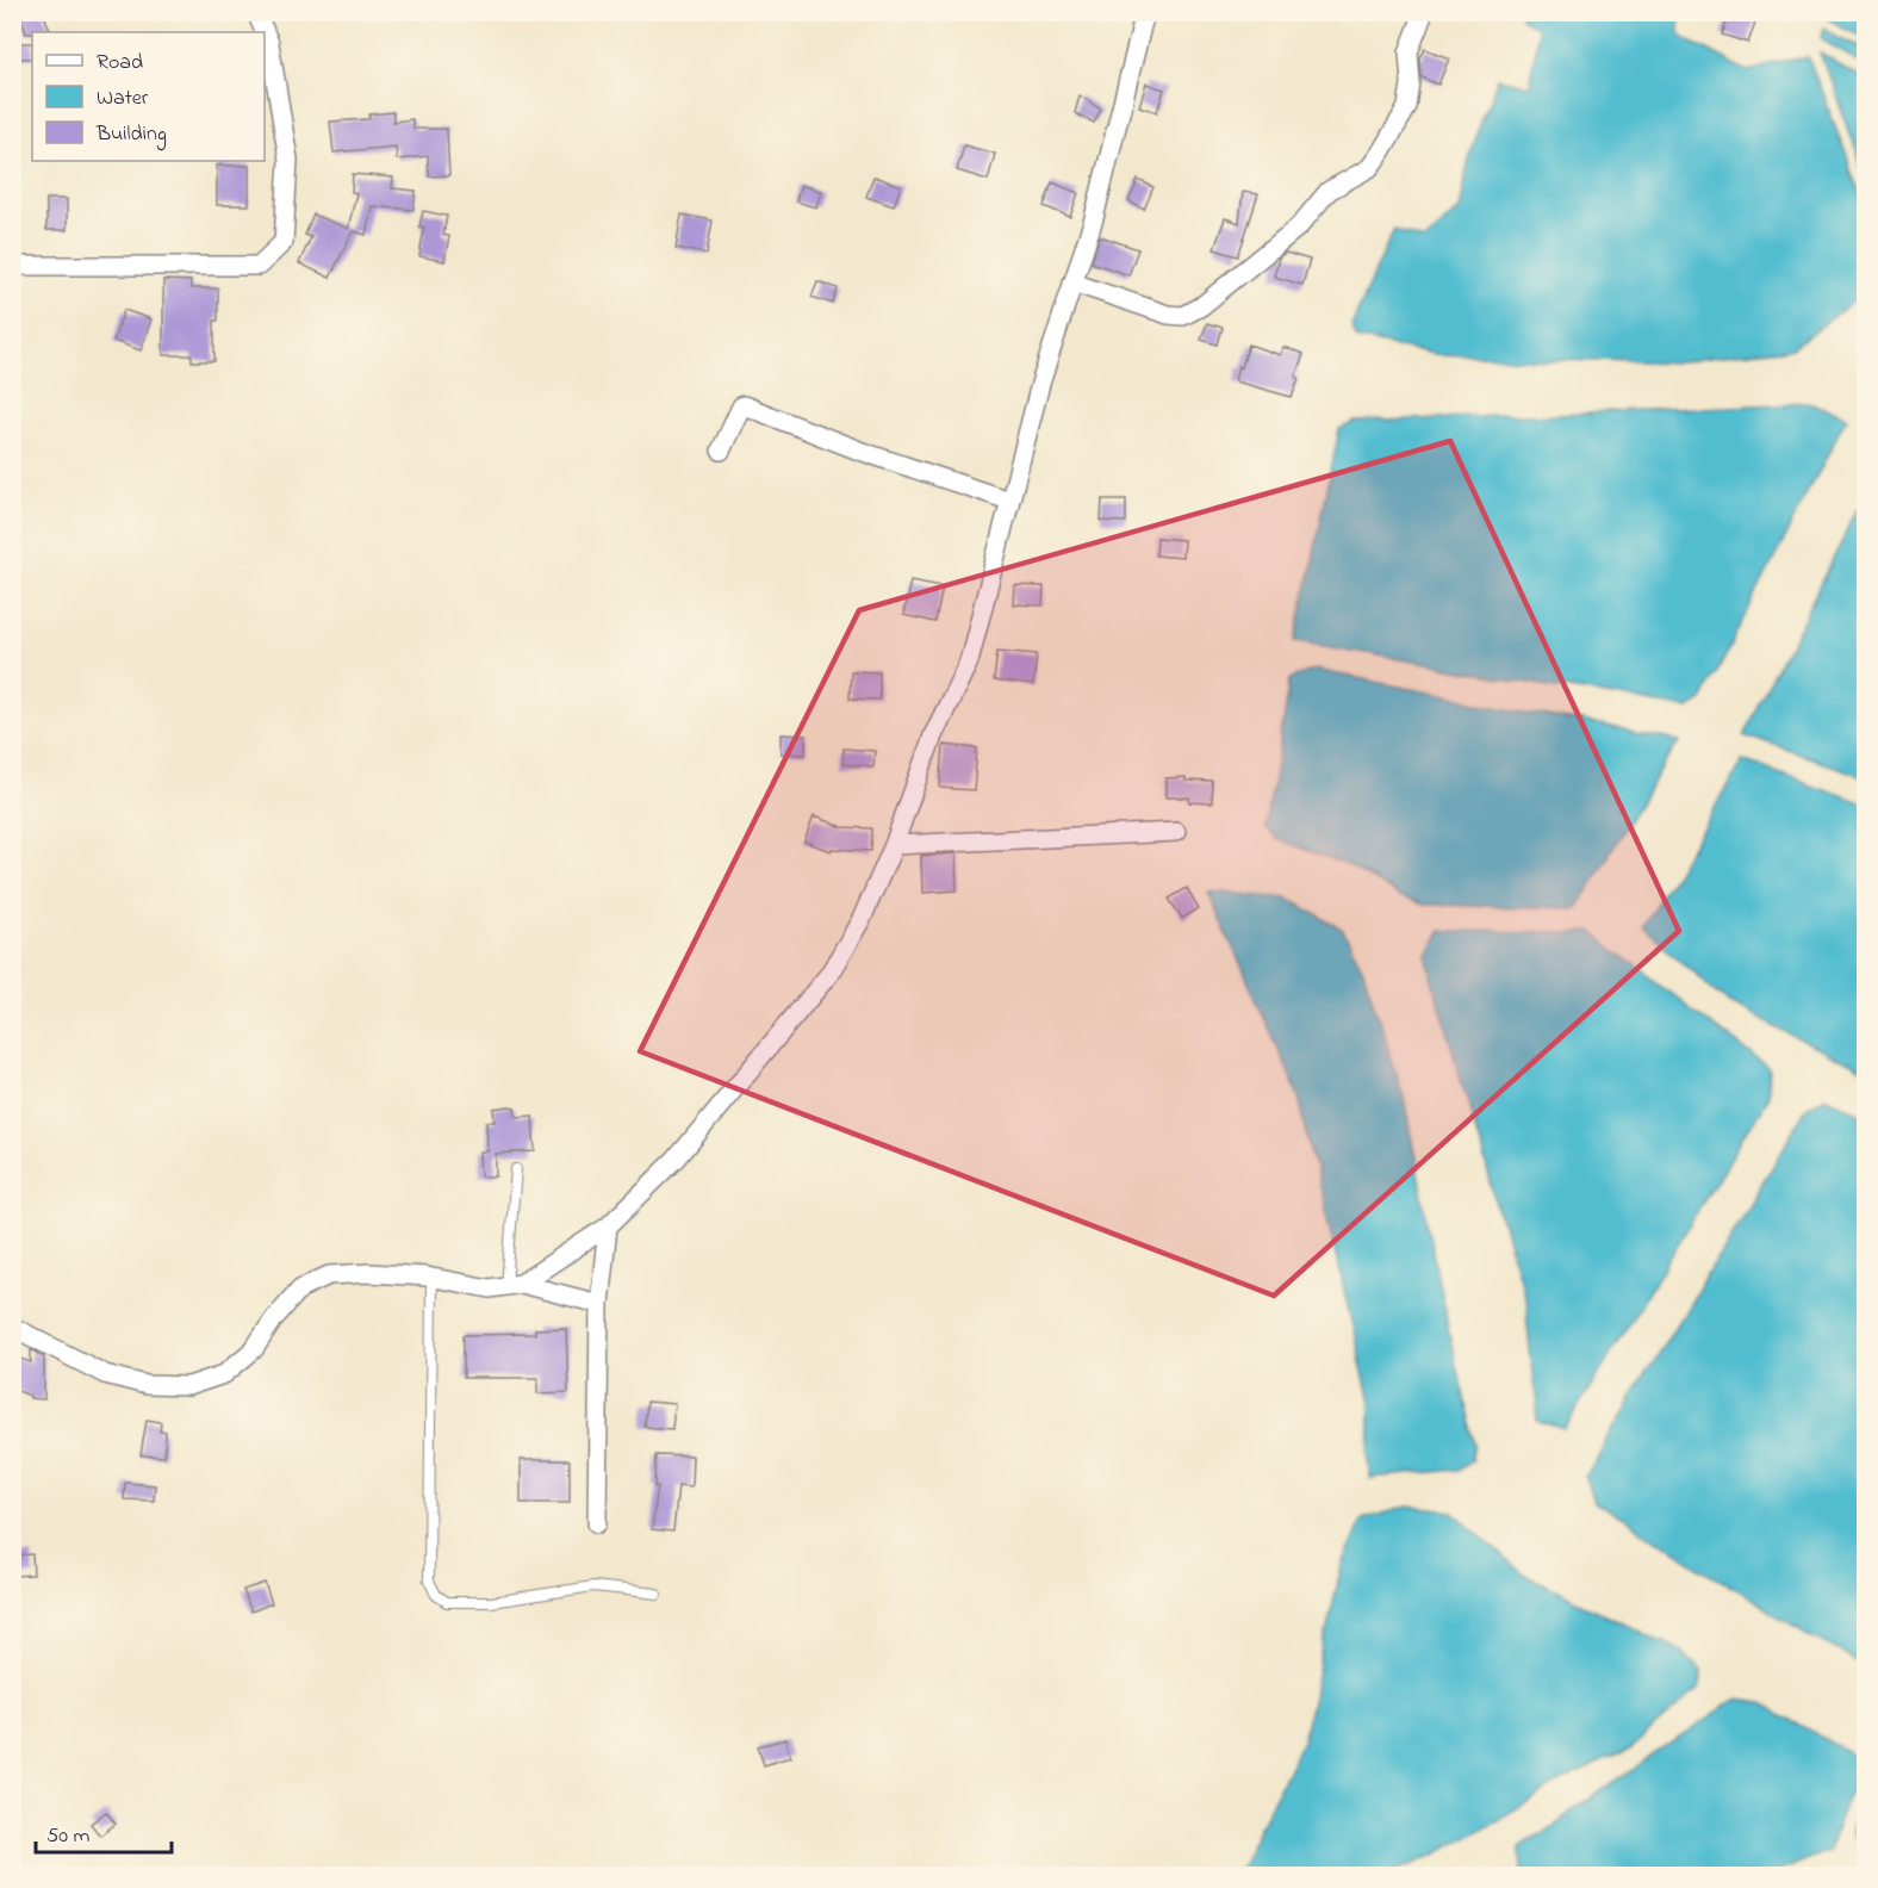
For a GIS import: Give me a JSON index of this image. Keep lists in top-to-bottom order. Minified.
{"legend":["Road","Water","Building"],"scale_bar":"50 m"}
